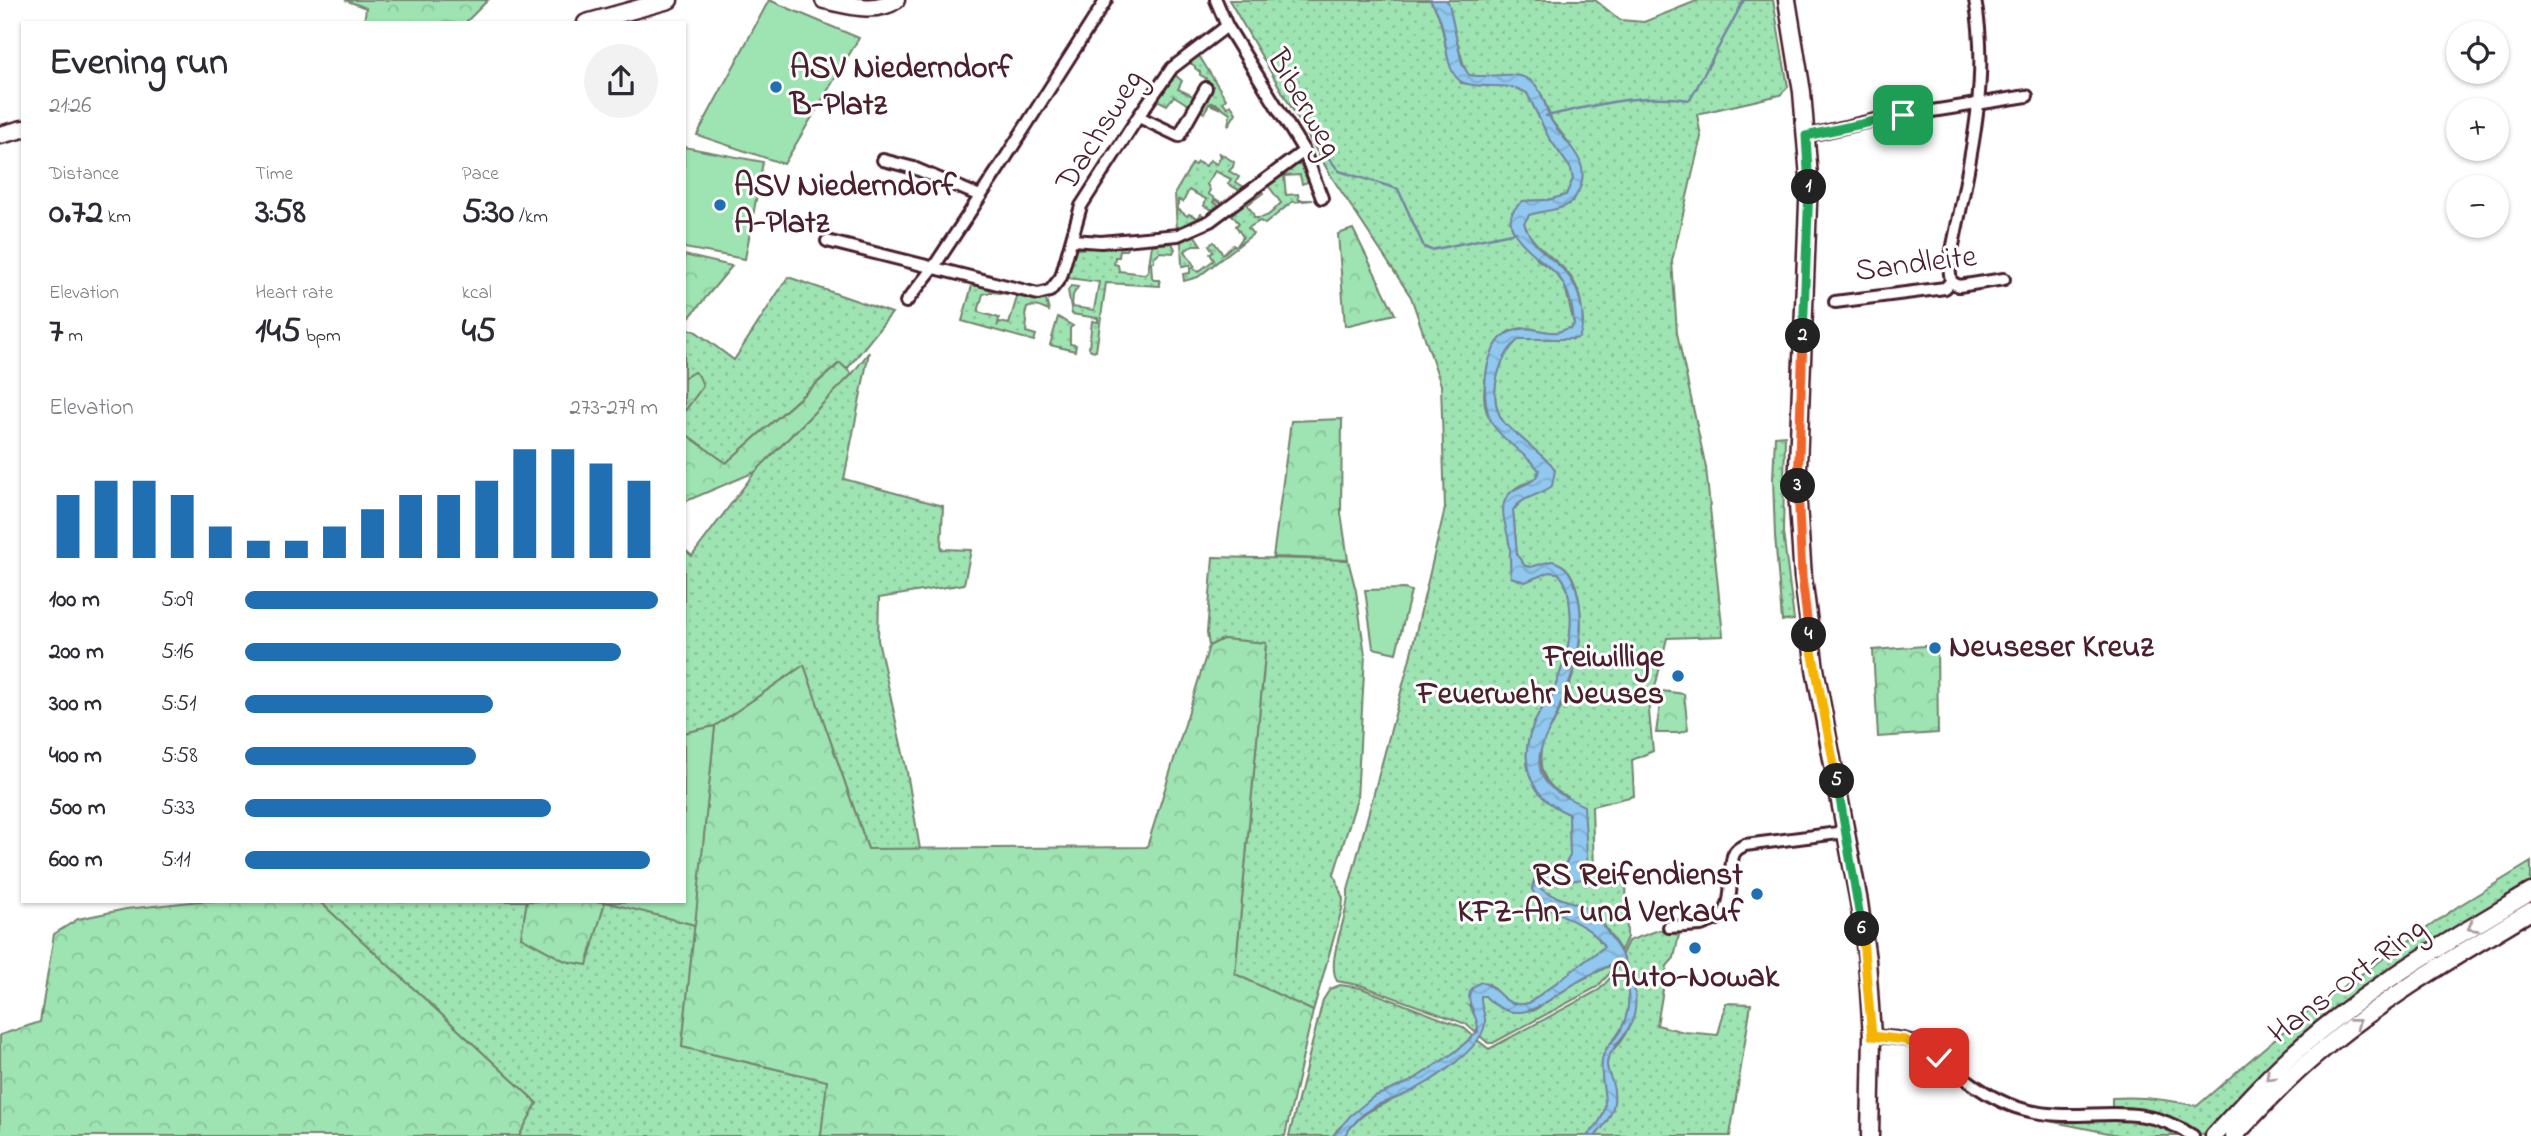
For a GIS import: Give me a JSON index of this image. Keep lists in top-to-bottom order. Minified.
{"streets":{"main road":["Hans-Ort-Ring"],"street":["Biberweg","Dachsweg","Sandleite"]},"crossings":[["Biberweg","Dachsweg"]],"places":["ASV Niederndorf B-Platz","ASV Niederndorf A-Platz","Neuseser Kreuz","Freiwillige Feuerwehr Neuses","RS Reifendienst KFZ-An- und Verkauf","Auto-Nowak"],"page":{"map_buttons":["+","−"],"heading":["Evening run","21:26"],"stats":[["Distance","0.72 km"],["Time","3:58"],["Pace","5:30 /km"],["Elevation","7 m"],["Heart rate","145 bpm"],["kcal","45"]],"pins":["1","2","3","4","5","6"],"chart":["Elevation","273–279 m"],"list":[{"name":"100 m","note":"5:09"},{"name":"200 m","note":"5:16"},{"name":"300 m","note":"5:51"},{"name":"400 m","note":"5:58"},{"name":"500 m","note":"5:33"},{"name":"600 m","note":"5:11"}]}}
